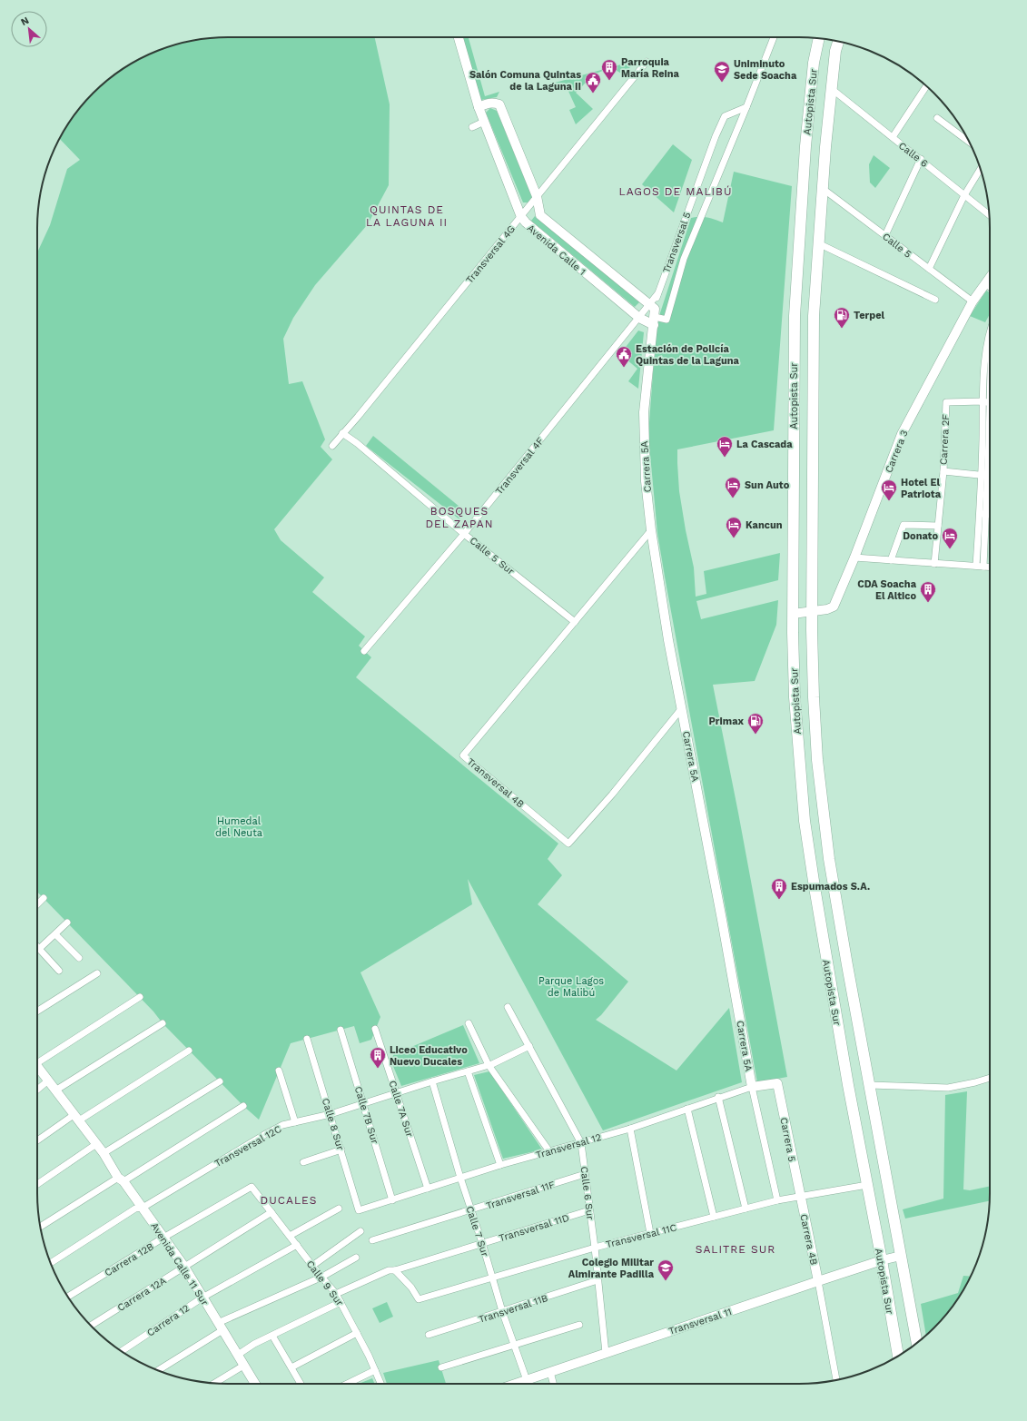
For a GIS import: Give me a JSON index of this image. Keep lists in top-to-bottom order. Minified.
{"streets":{"highway":["Autopista Sur"],"main road":["Avenida Calle 1","Carrera 3","Carrera 5A","Carrera 5","Transversal 12","Carrera 4B","Avenida Calle 11 Sur","Transversal 11"],"street":["Calle 6","Transversal 5","Calle 5","Transversal 4G","Carrera 2F","Transversal 4F","Calle 5 Sur","Transversal 4B","Calle 7A Sur","Calle 7B Sur","Calle 8 Sur","Transversal 12C","Calle 6 Sur","Transversal 11F","Transversal 11D","Calle 7 Sur","Transversal 11C","Carrera 12B","Calle 9 Sur","Carrera 12A","Transversal 11B","Carrera 12"]},"crossings":[["Autopista Sur","Calle 6"],["Autopista Sur","Calle 5"],["Autopista Sur","Carrera 3"],["Autopista Sur","Transversal 11C"],["Autopista Sur","Transversal 11"],["Transversal 5","Avenida Calle 1"],["Transversal 5","Transversal 4F"],["Transversal 5","Carrera 5A"],["Calle 5","Carrera 3"],["Avenida Calle 1","Transversal 4G"],["Avenida Calle 1","Transversal 4F"],["Avenida Calle 1","Carrera 5A"],["Transversal 4G","Calle 5 Sur"],["Transversal 4F","Carrera 5A"],["Transversal 4F","Calle 5 Sur"],["Carrera 5A","Transversal 4B"],["Carrera 5A","Transversal 12"],["Carrera 5A","Transversal 11C"],["Calle 5 Sur","Transversal 4B"],["Calle 7A Sur","Transversal 12C"],["Calle 7A Sur","Transversal 12"],["Calle 7B Sur","Transversal 12C"],["Calle 7B Sur","Transversal 12"],["Calle 8 Sur","Transversal 12C"],["Calle 8 Sur","Transversal 12"],["Carrera 5","Transversal 12"],["Carrera 5","Transversal 11C"],["Carrera 5","Carrera 4B"],["Transversal 12C","Calle 6 Sur"],["Transversal 12C","Calle 7 Sur"],["Transversal 12C","Avenida Calle 11 Sur"],["Transversal 12","Calle 6 Sur"],["Transversal 12","Calle 7 Sur"],["Calle 6 Sur","Transversal 11F"],["Calle 6 Sur","Transversal 11D"],["Calle 6 Sur","Transversal 11C"],["Calle 6 Sur","Transversal 11B"],["Calle 6 Sur","Transversal 11"],["Transversal 11F","Calle 7 Sur"],["Transversal 11D","Calle 7 Sur"],["Transversal 11D","Transversal 11C"],["Transversal 11D","Calle 9 Sur"],["Calle 7 Sur","Transversal 11C"],["Calle 7 Sur","Transversal 11B"],["Calle 7 Sur","Transversal 11"],["Transversal 11C","Carrera 4B"],["Carrera 4B","Transversal 11"],["Carrera 12B","Avenida Calle 11 Sur"],["Carrera 12B","Calle 9 Sur"],["Avenida Calle 11 Sur","Carrera 12A"],["Avenida Calle 11 Sur","Carrera 12"],["Calle 9 Sur","Carrera 12A"],["Calle 9 Sur","Carrera 12"]],"districts":["LAGOS DE MALIBÚ","QUINTAS DE LA LAGUNA II","BOSQUES DEL ZAPAN","DUCALES","SALITRE SUR"],"parks":["Humedal del Neuta","Parque Lagos de Malibú"],"places":{"building":["Parroquia María Reina","CDA Soacha El Altico","Espumados S.A.","Liceo Educativo Nuevo Ducales"],"school or university":["Uniminuto Sede Soacha","Colegio Militar Almirante Padilla"],"public building":["Salón Comuna Quintas de la Laguna II","Estación de Policía Quintas de la Laguna"],"fuel station":["Terpel","Primax"],"hotel":["La Cascada","Sun Auto","Hotel El Patriota","Kancun","Donato"]},"north":"top left"}
